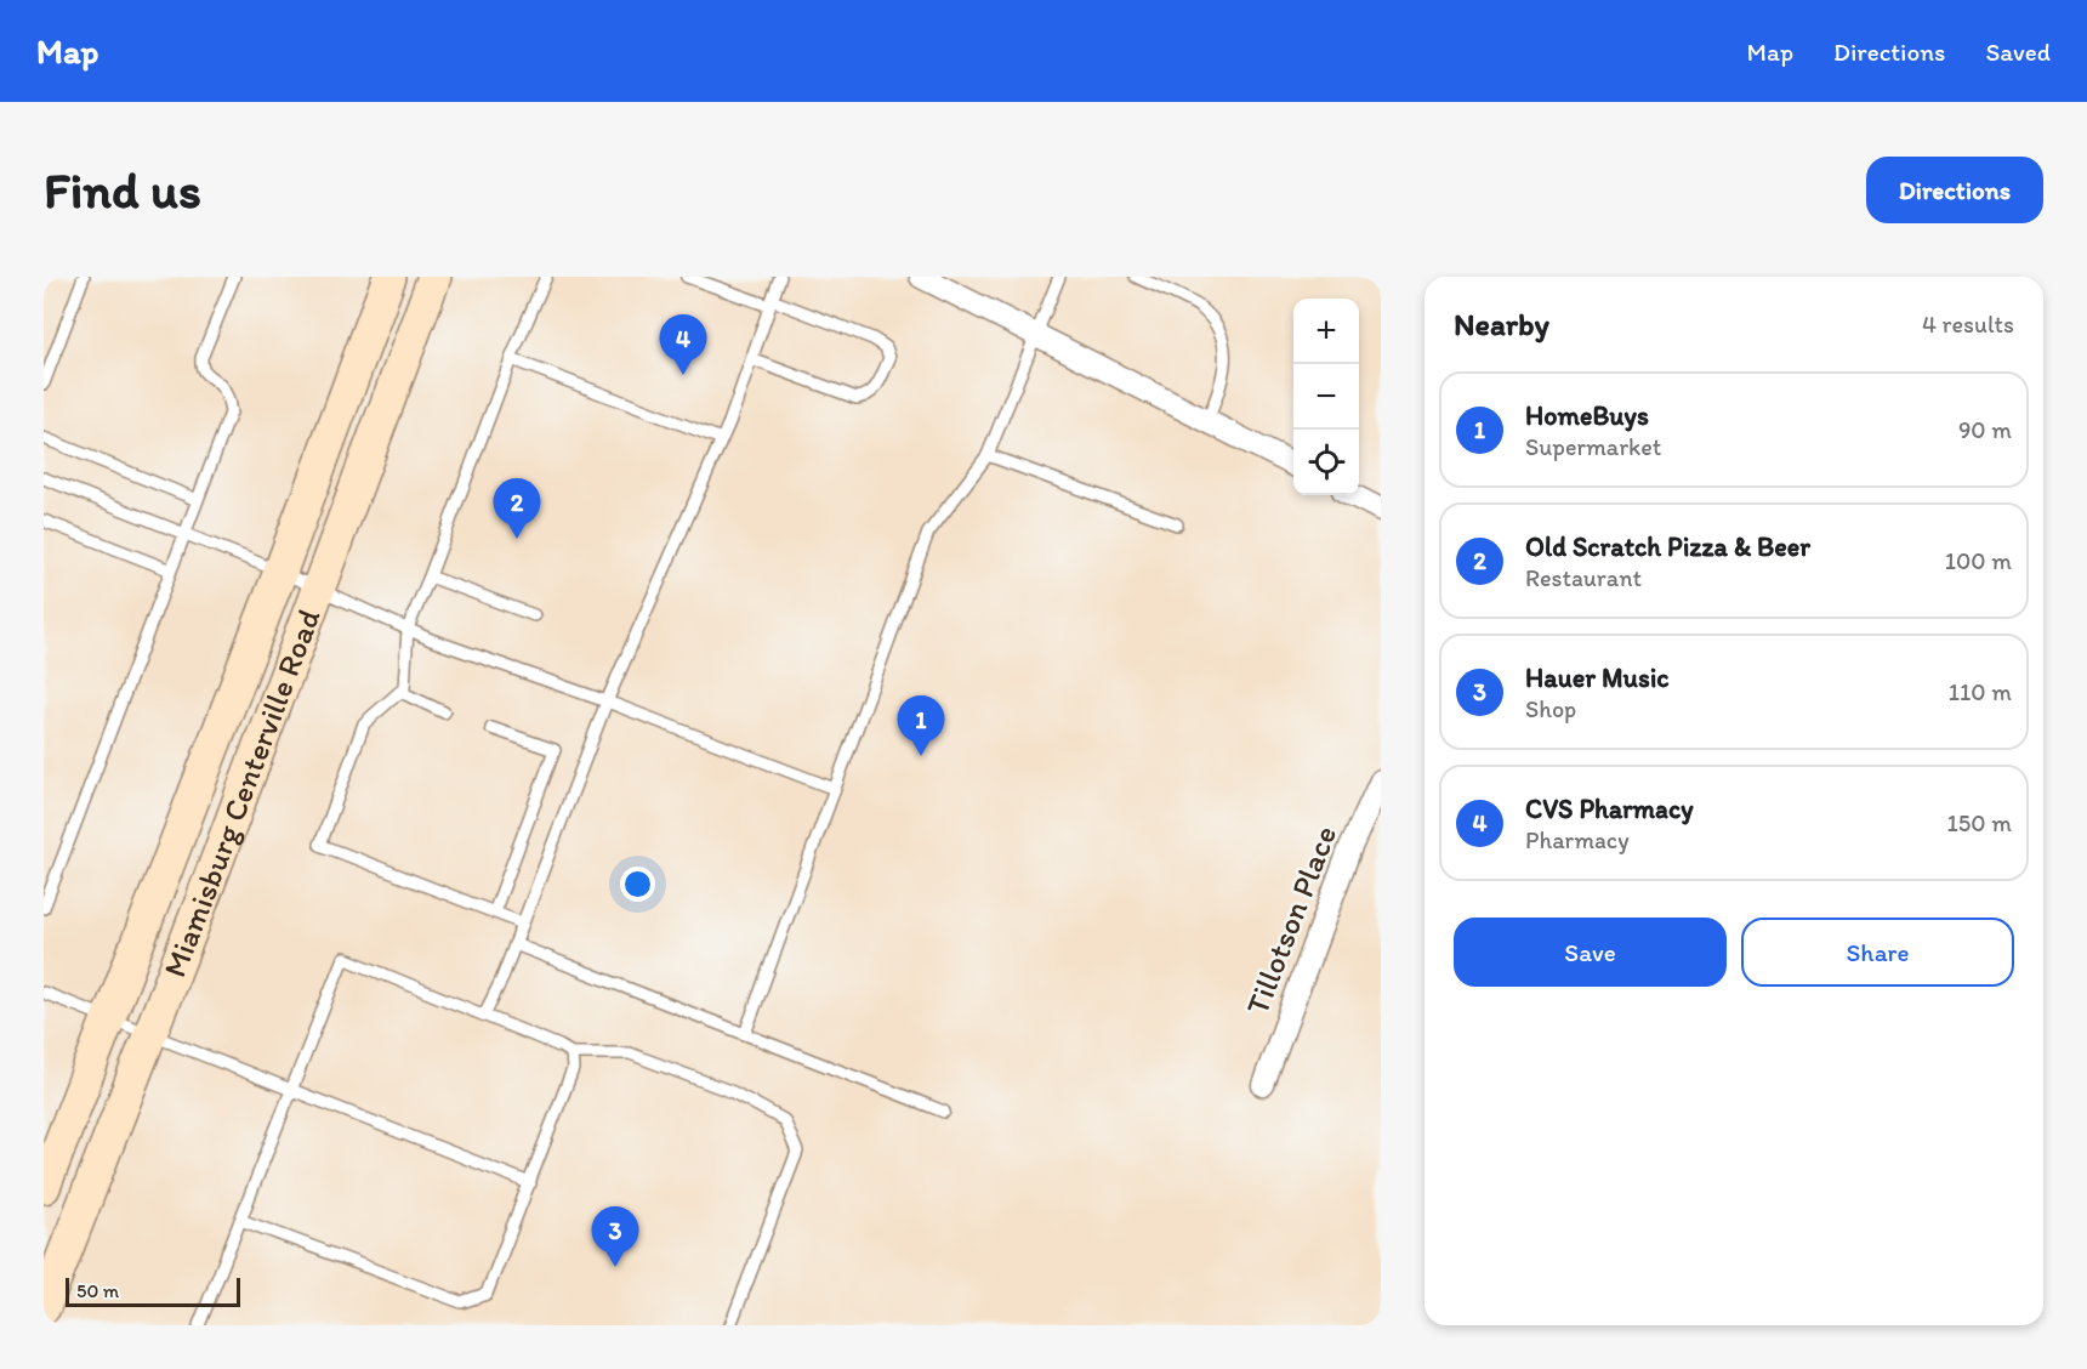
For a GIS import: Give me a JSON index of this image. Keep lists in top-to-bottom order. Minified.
{"streets":{"main road":["Miamisburg Centerville Road"],"street":["Tillotson Place"]},"scale_bar":"50 m","page":{"header":"Map","nav":["Map","Directions","Saved"],"buttons":["Directions",["Save","Share"]],"title":"Find us","heading":["Nearby","4 results"],"map_buttons":["+","−"],"pins":["4","2","1","3"],"list":[{"mark":"1","name":"HomeBuys","note":"Supermarket","value":"90 m"},{"mark":"2","name":"Old Scratch Pizza & Beer","note":"Restaurant","value":"100 m"},{"mark":"3","name":"Hauer Music","note":"Shop","value":"110 m"},{"mark":"4","name":"CVS Pharmacy","note":"Pharmacy","value":"150 m"}],"scale":"50 m"}}
